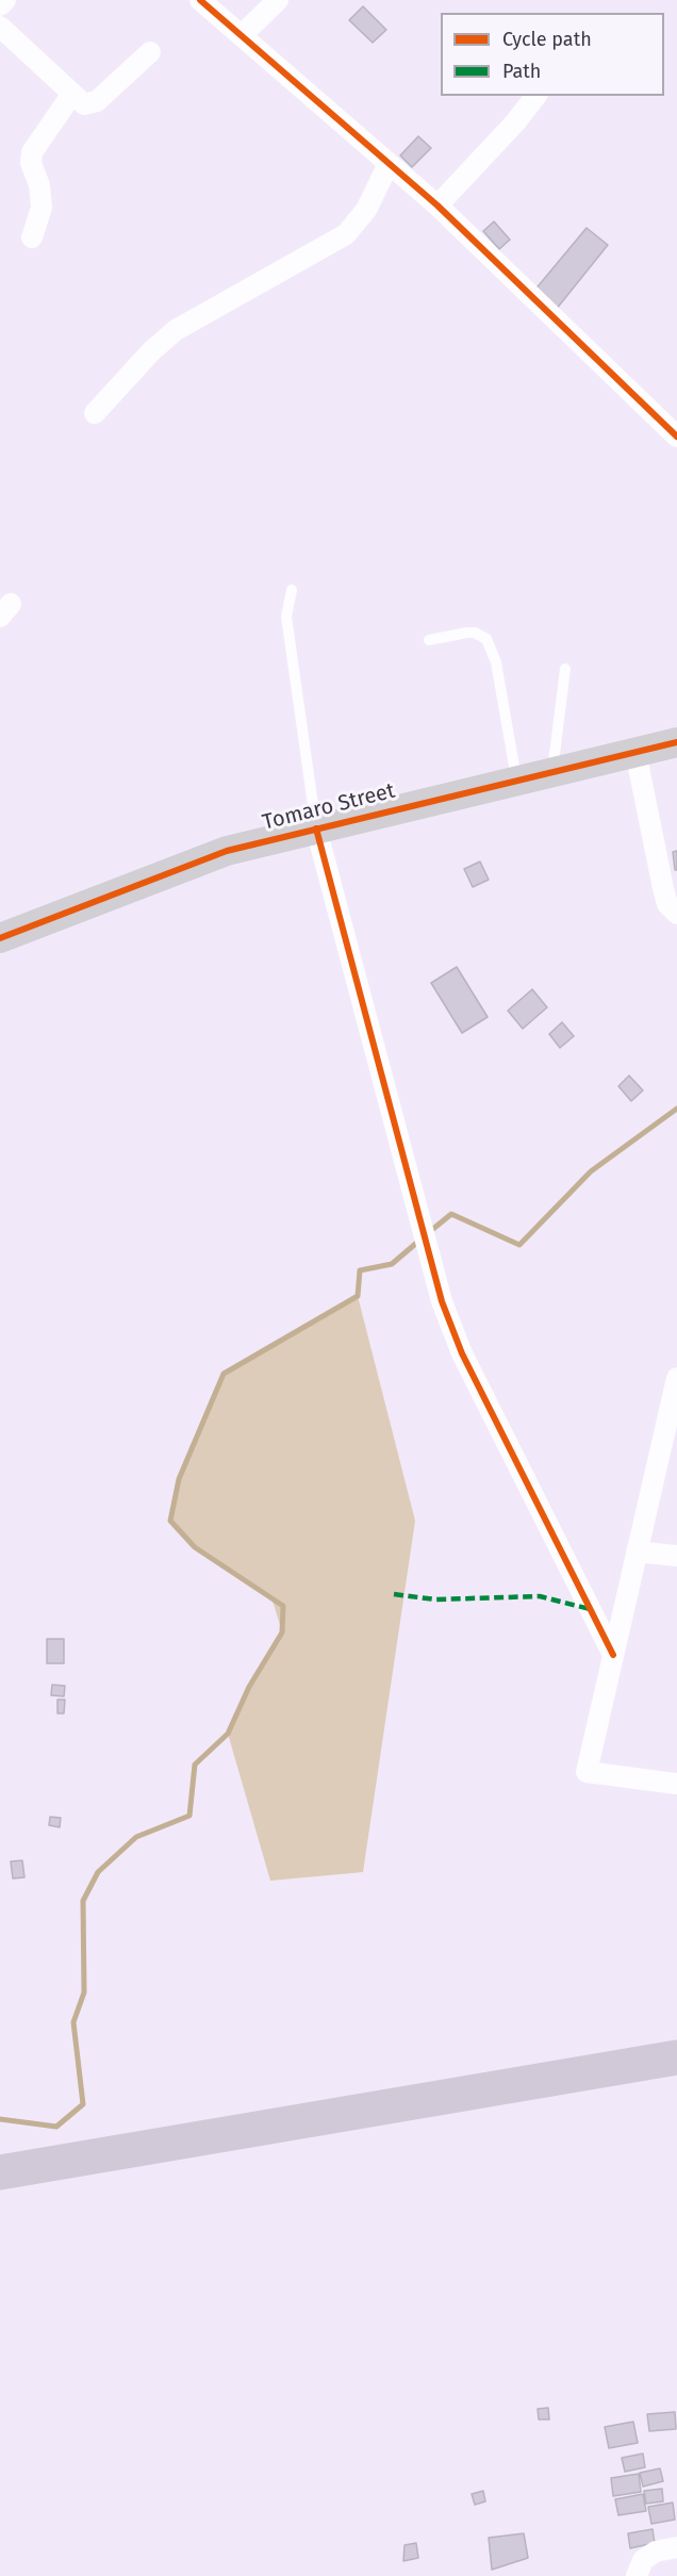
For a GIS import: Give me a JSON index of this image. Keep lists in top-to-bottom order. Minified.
{"streets":{"street":["Tomaro Street"]},"legend":["Cycle path","Path"]}
